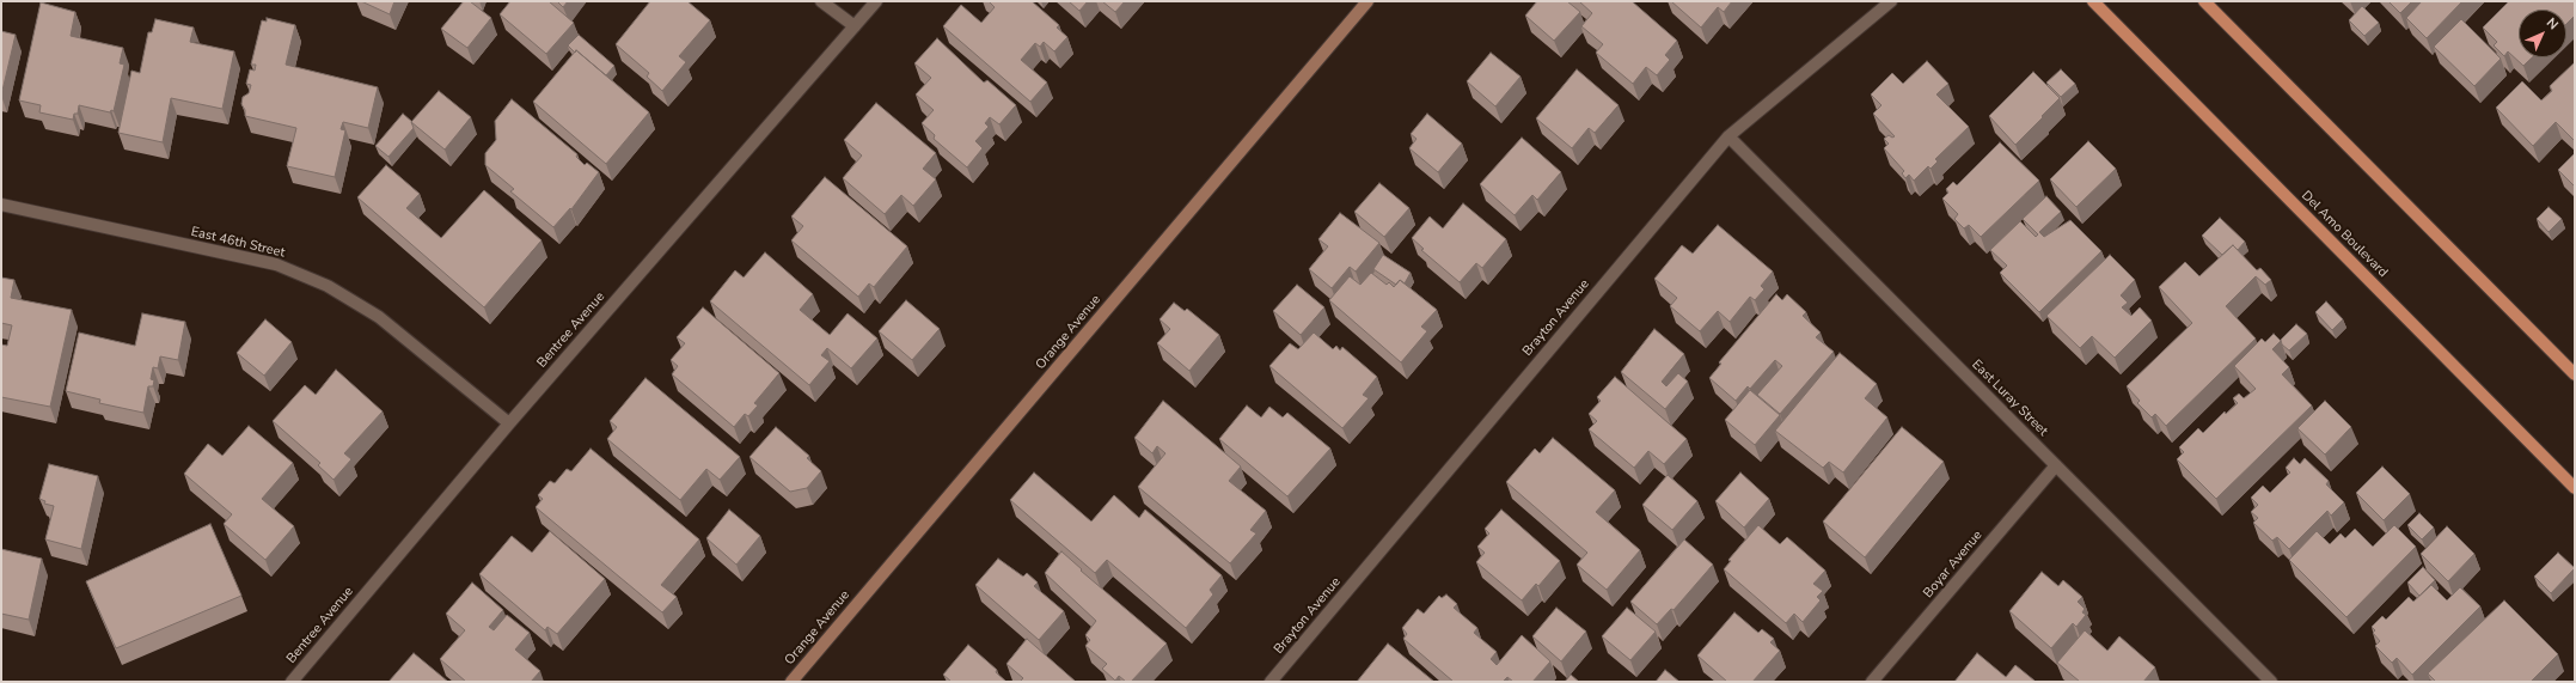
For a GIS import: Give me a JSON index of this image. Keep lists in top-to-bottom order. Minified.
{"streets":{"main road":["Del Amo Boulevard"],"street":["East 46th Street","Brayton Avenue","Bentree Avenue","Orange Avenue","East Luray Street","Boyar Avenue"]},"crossings":[["East 46th Street","Bentree Avenue"],["Brayton Avenue","East Luray Street"],["East Luray Street","Boyar Avenue"]],"north":"top right"}
